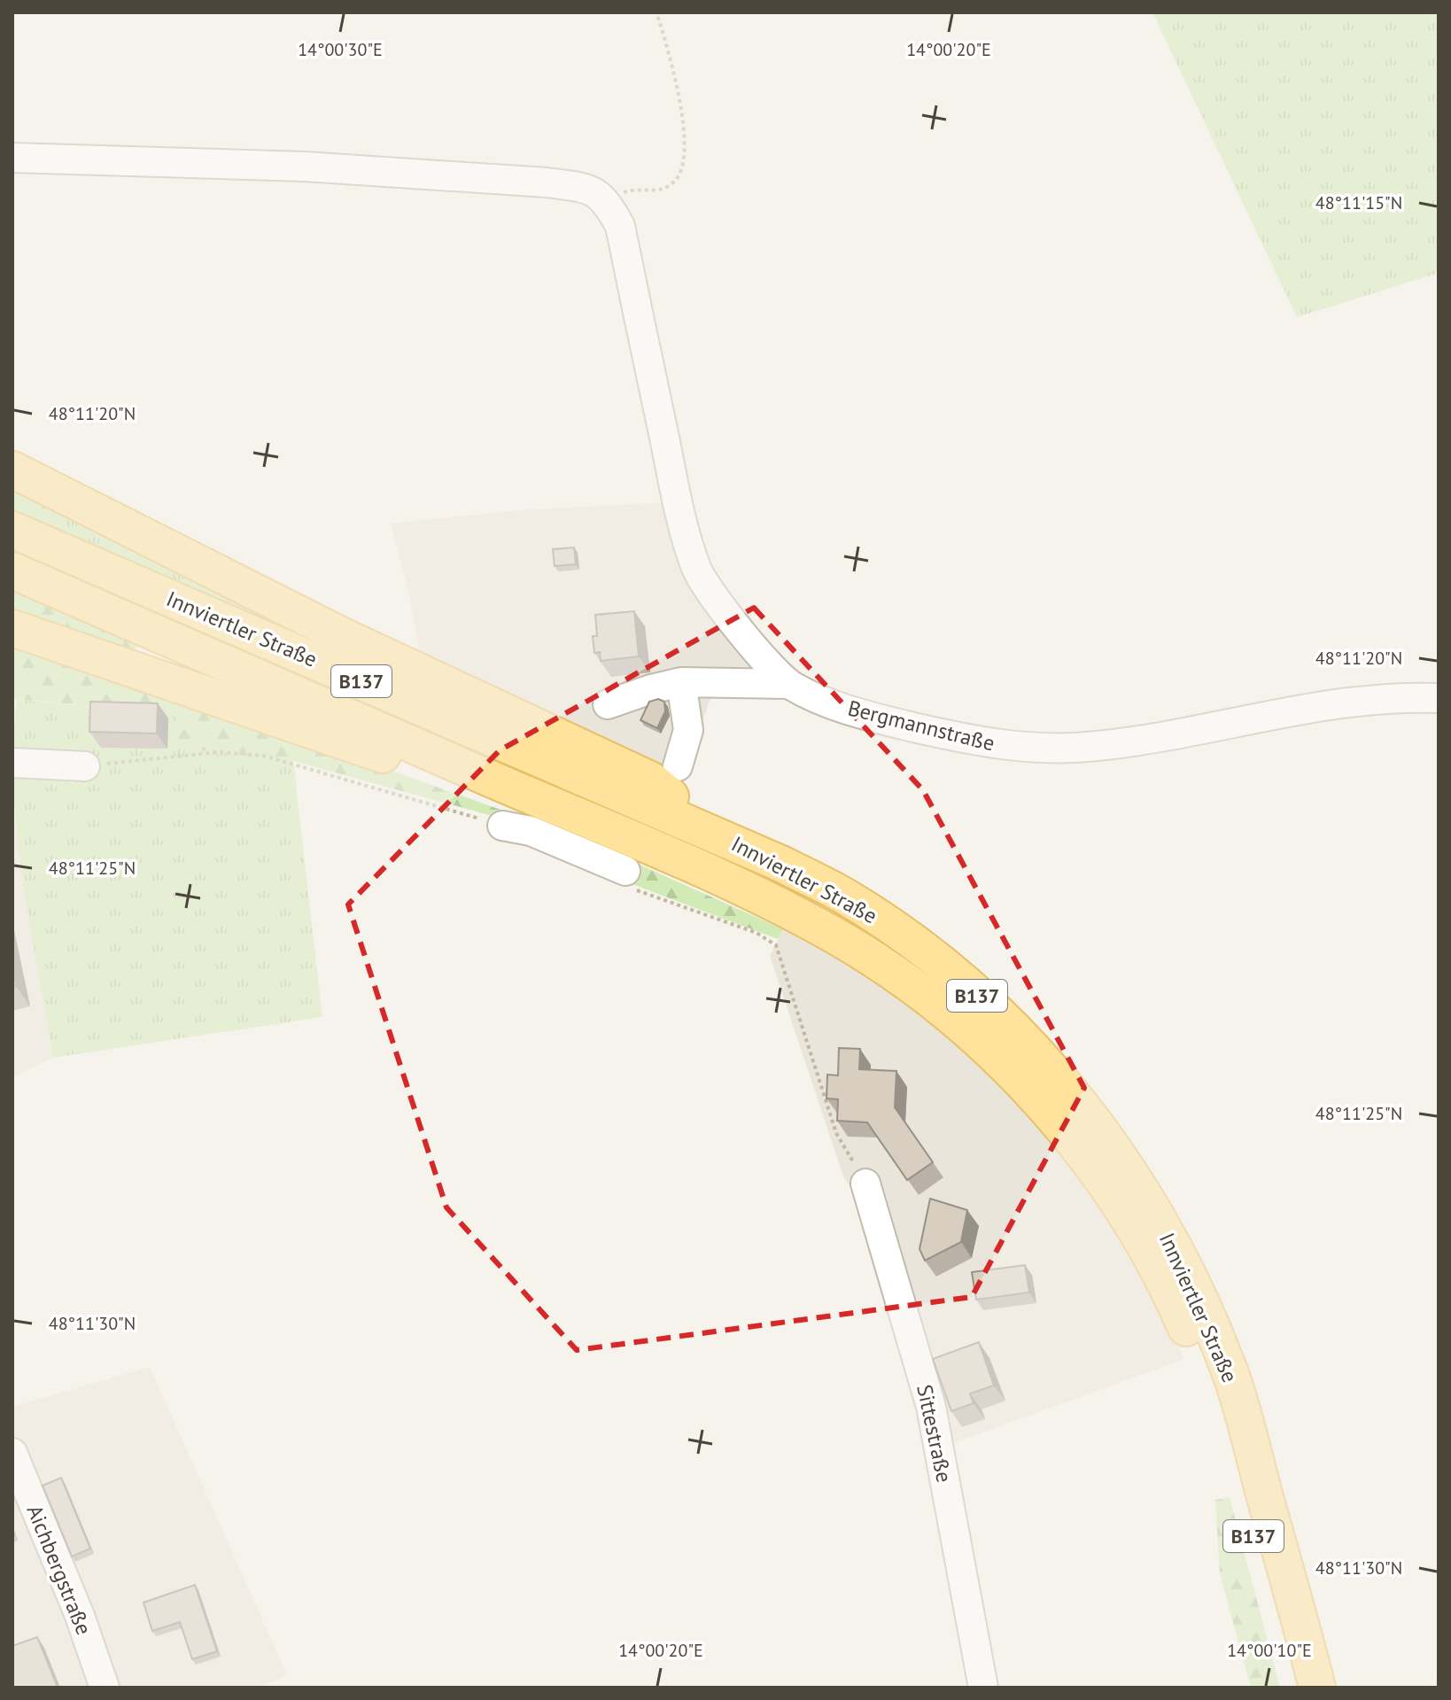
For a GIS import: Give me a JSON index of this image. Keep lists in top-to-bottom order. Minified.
{"streets":{"main road":["Innviertler Straße","B137"],"street":["Bergmannstraße","Sittestraße","Aichbergstraße"]},"coordinates":["14°00'30\"E","14°00'20\"E","48°11'15\"N","48°11'20\"N","48°11'25\"N","48°11'30\"N","14°00'10\"E"]}
